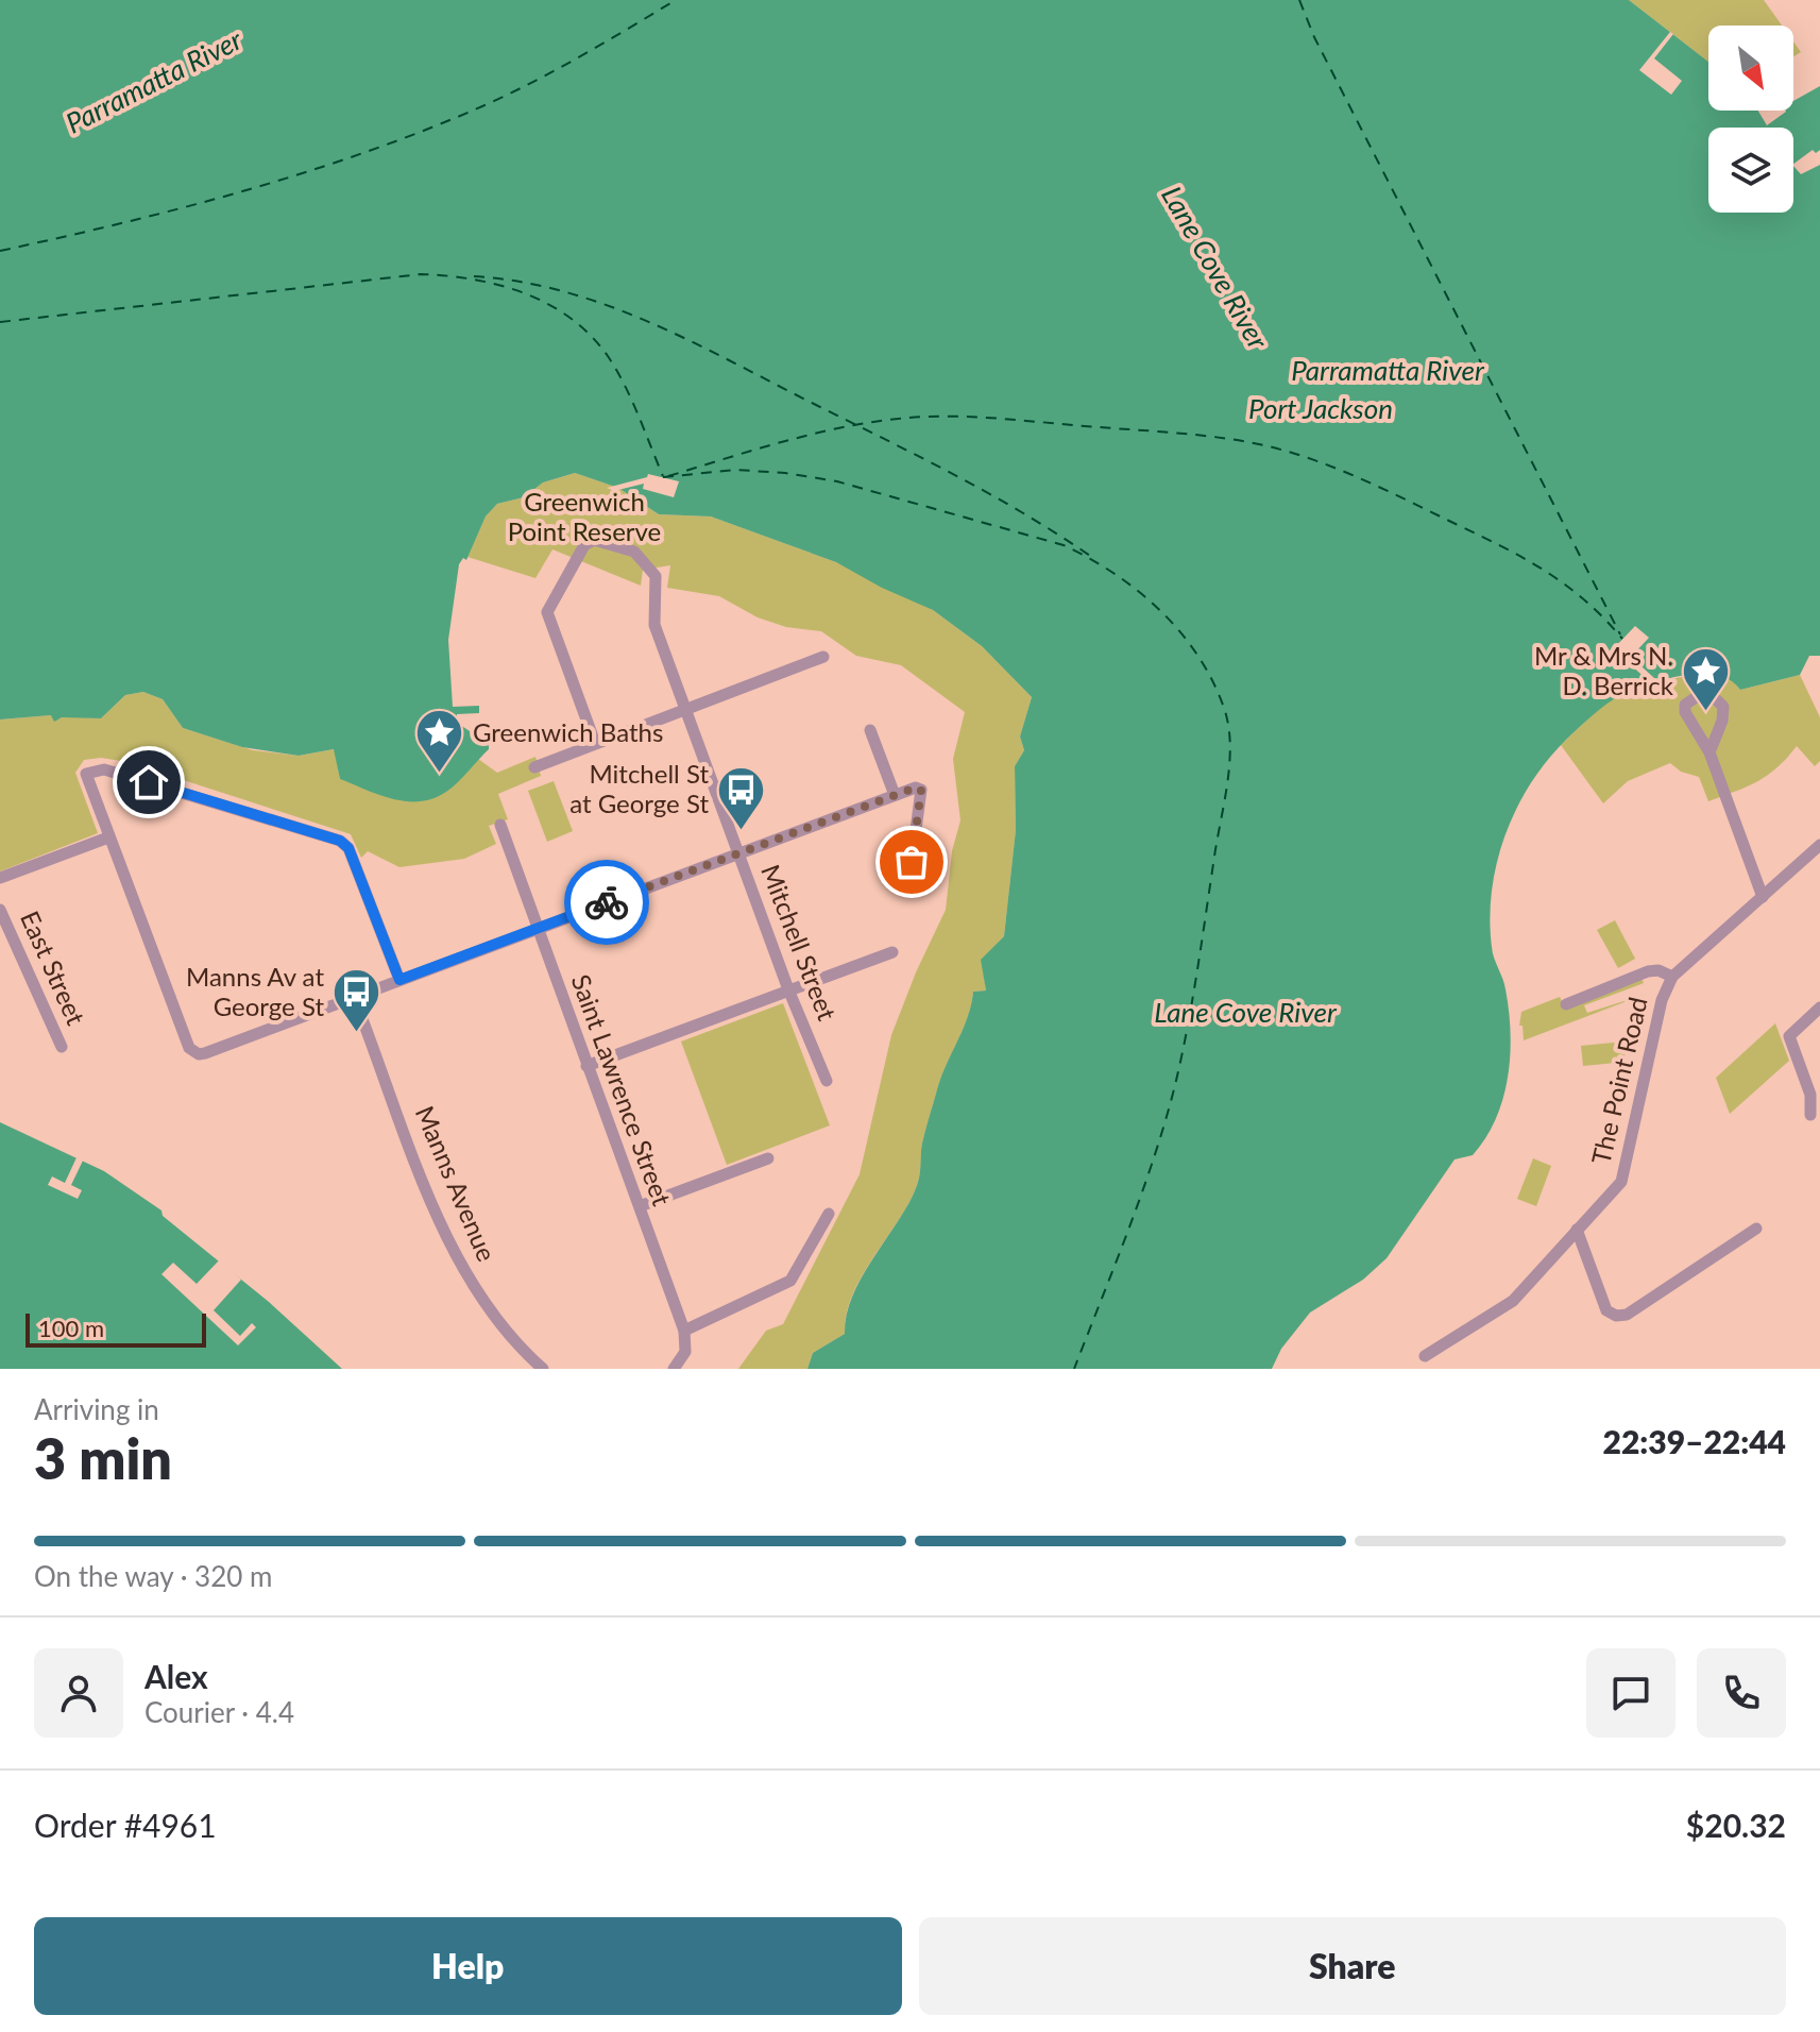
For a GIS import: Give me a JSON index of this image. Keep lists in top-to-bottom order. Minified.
{"streets":{"street":["Mitchell Street","East Street","The Point Road","Saint Lawrence Street","Manns Avenue"]},"water":["Parramatta River","Lane Cove River","Port Jackson"],"parks":["Greenwich Point Reserve"],"places":{"place":["Mr & Mrs N. D. Berrick","Greenwich Baths"],"bus stop":["Mitchell St at George St","Manns Av at George St"]},"scale_bar":"100 m","north":"bottom right","page":{"scale":"100 m","heading":["3 min","Arriving in","22:39–22:44"],"panel":["Alex","Courier · 4.4","Order #4961","$20.32"],"bar":"On the way · 320 m","buttons":["Help","Share"]}}
